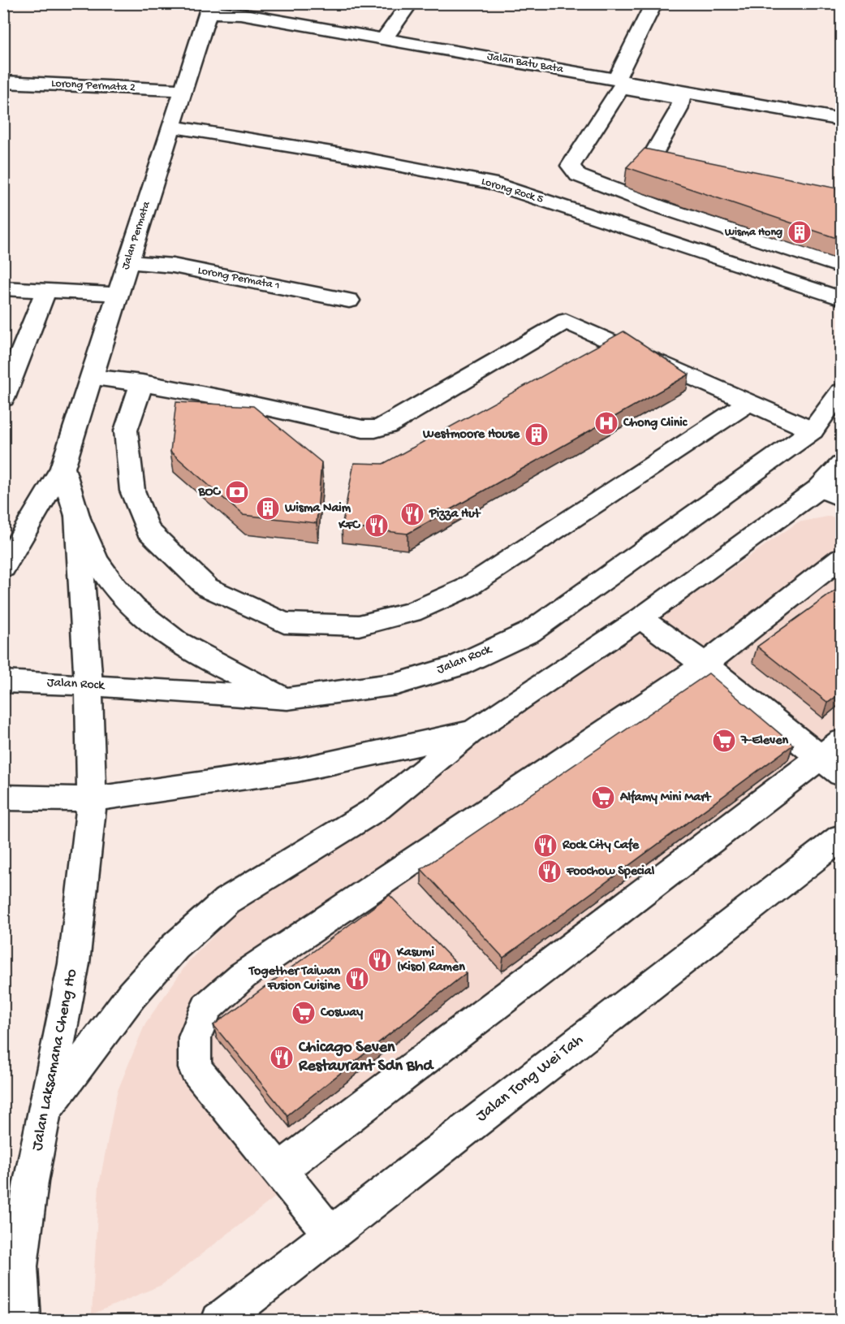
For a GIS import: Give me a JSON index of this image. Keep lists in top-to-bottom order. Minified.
{"streets":{"street":["Jalan Batu Bata","Lorong Permata 2","Lorong Rock 5","Jalan Permata","Lorong Permata 1","Jalan Rock","Jalan Laksamana Cheng Ho","Jalan Tong Wei Tah"]},"crossings":[["Jalan Batu Bata","Jalan Permata"],["Lorong Permata 2","Jalan Permata"],["Lorong Rock 5","Jalan Permata"],["Jalan Permata","Lorong Permata 1"],["Jalan Rock","Jalan Laksamana Cheng Ho"]],"places":{"building":["Wisma Hong","Westmoore House","Wisma Naim"],"hospital":["Chong Clinic"],"bank":["BOC"],"restaurant":["Pizza Hut","KFC","Rock City Cafe","Foochow Special","Kasumi (Kiso) Ramen","Together Taiwan Fusion Cuisine","Chicago Seven Restaurant Sdn Bhd"],"supermarket":["7-Eleven","Alfamy Mini Mart","Cosway"]}}
